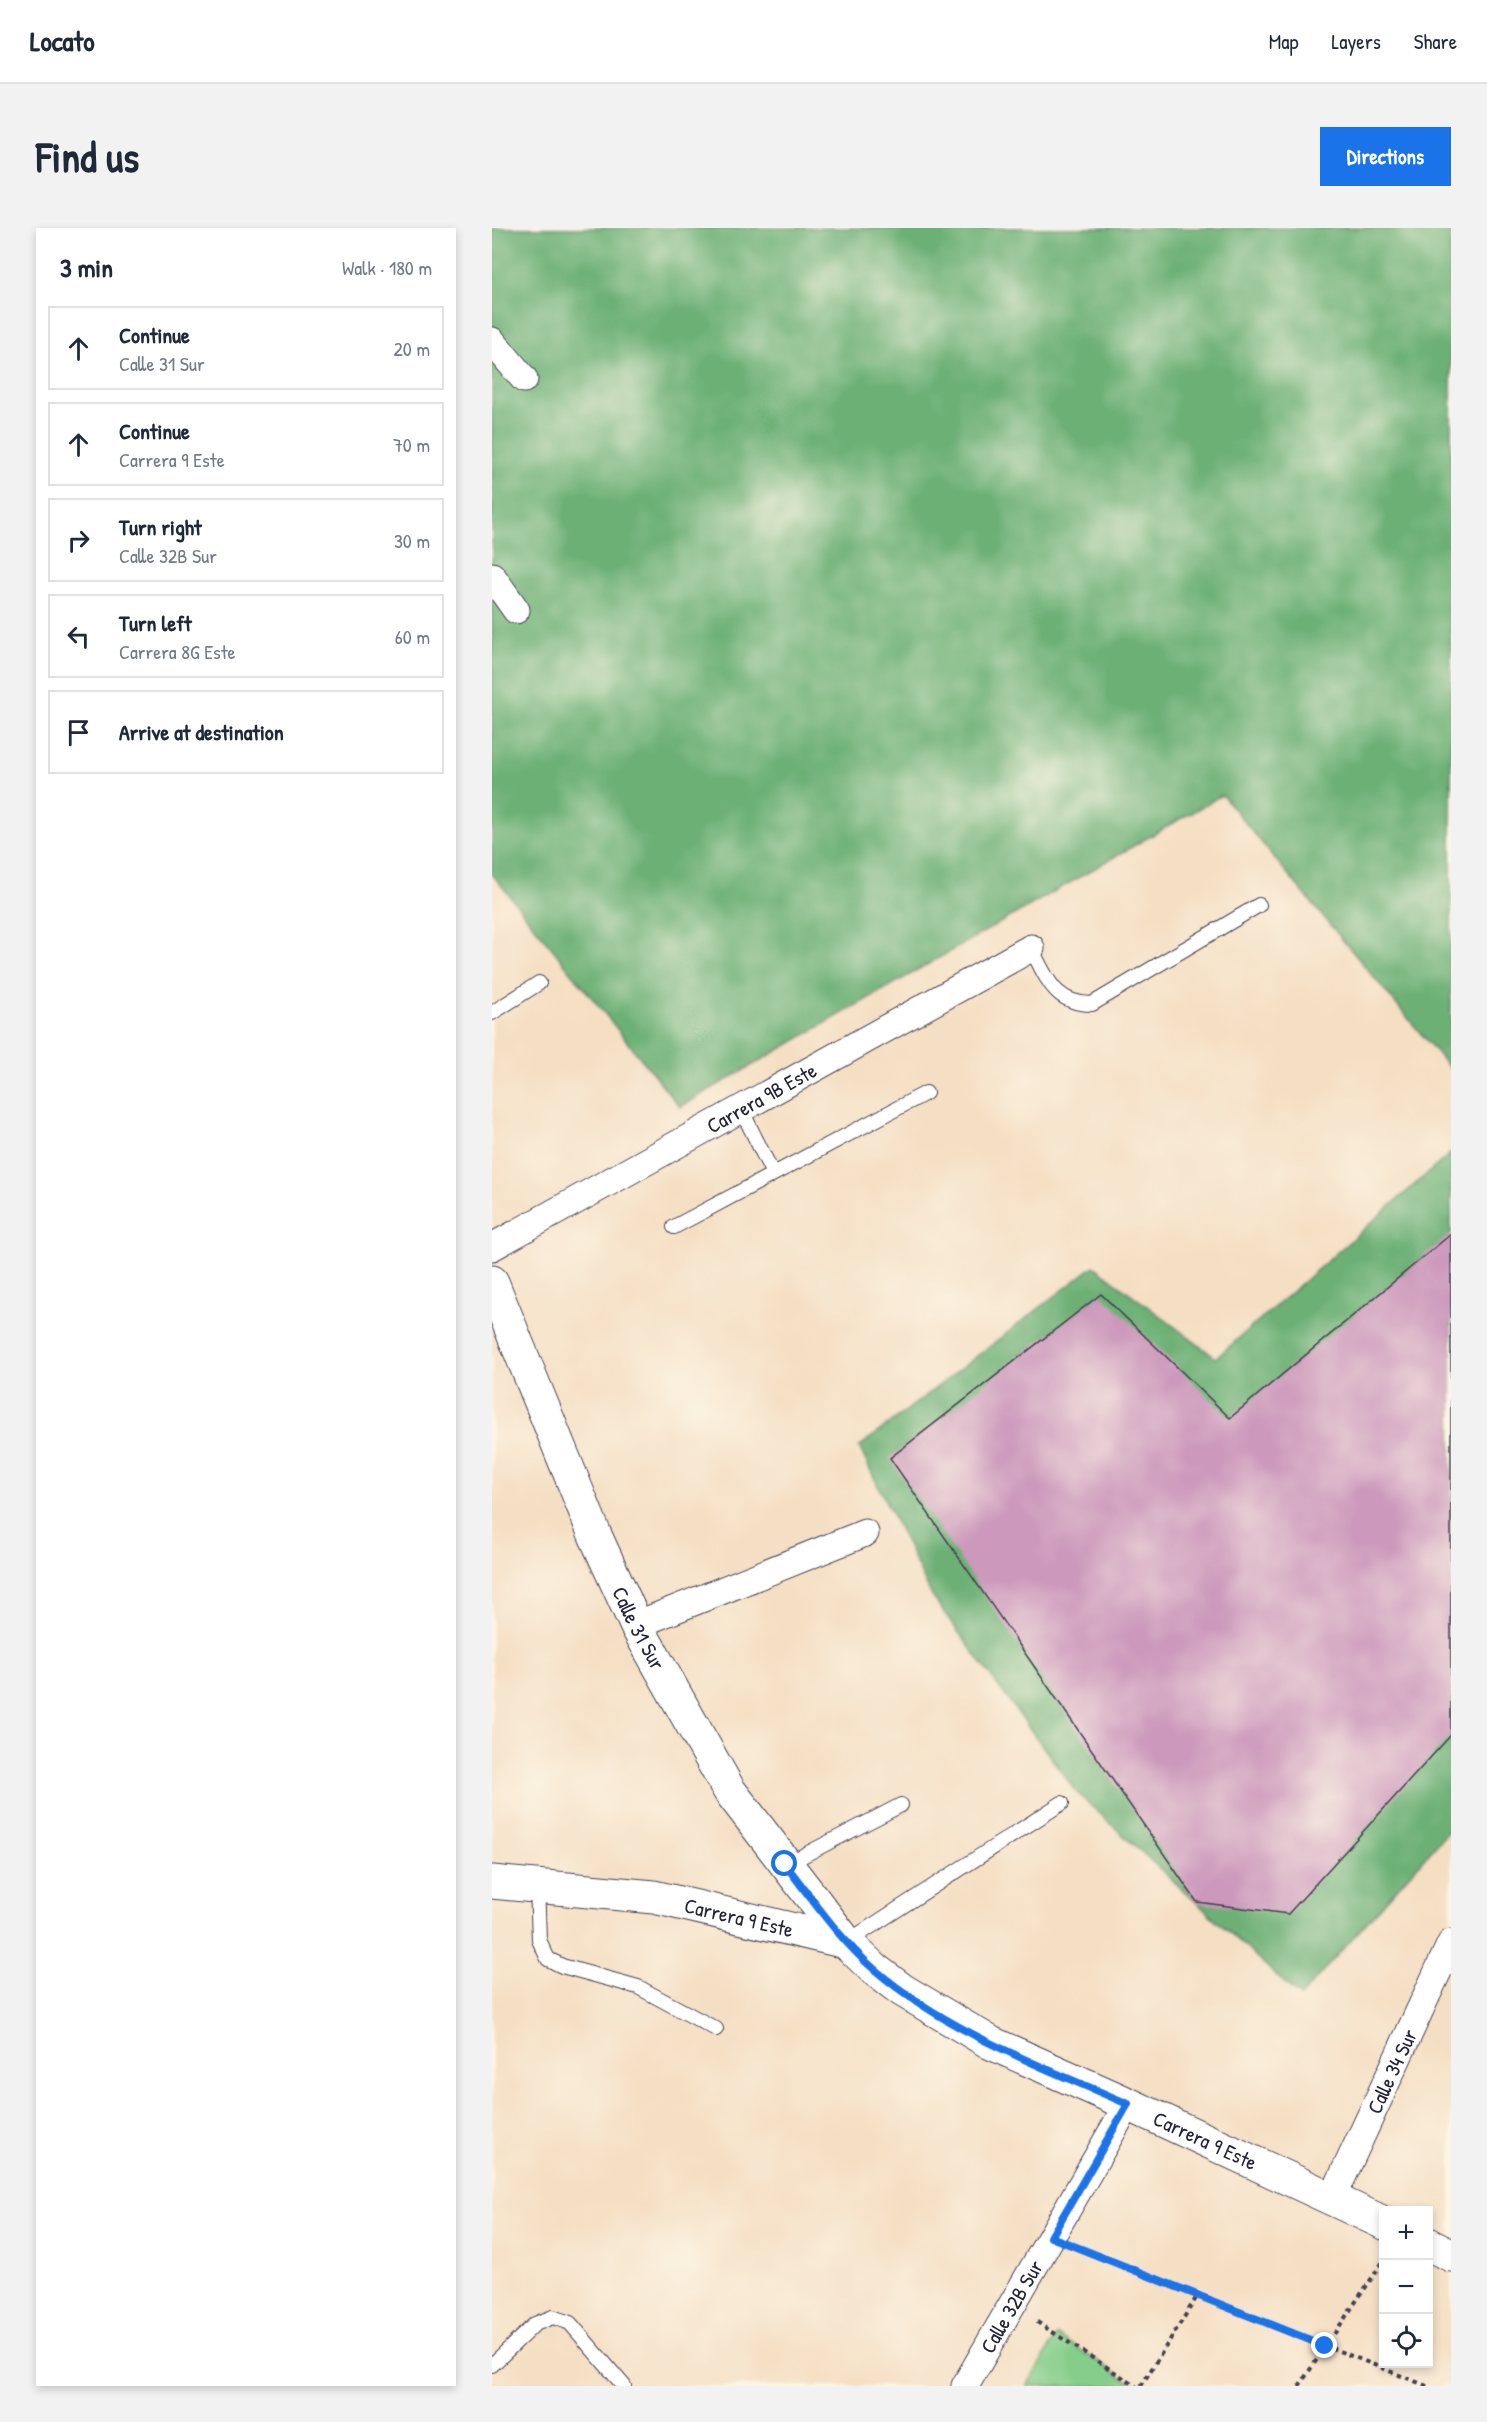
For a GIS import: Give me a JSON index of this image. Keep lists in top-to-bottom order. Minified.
{"streets":{"main road":["Calle 31 Sur","Carrera 9 Este"],"street":["Carrera 9B Este","Calle 34 Sur","Calle 32B Sur"]},"crossings":[["Calle 31 Sur","Carrera 9 Este"],["Carrera 9 Este","Calle 34 Sur"],["Carrera 9 Este","Calle 32B Sur"]],"page":{"header":"Locato","nav":["Map","Layers","Share"],"buttons":"Directions","title":"Find us","heading":["3 min","Walk · 180 m"],"list":[["Continue","Calle 31 Sur","20 m"],["Continue","Carrera 9 Este","70 m"],["Turn right","Calle 32B Sur","30 m"],["Turn left","Carrera 8G Este","60 m"],"Arrive at destination"],"map_buttons":["+","−"]}}
